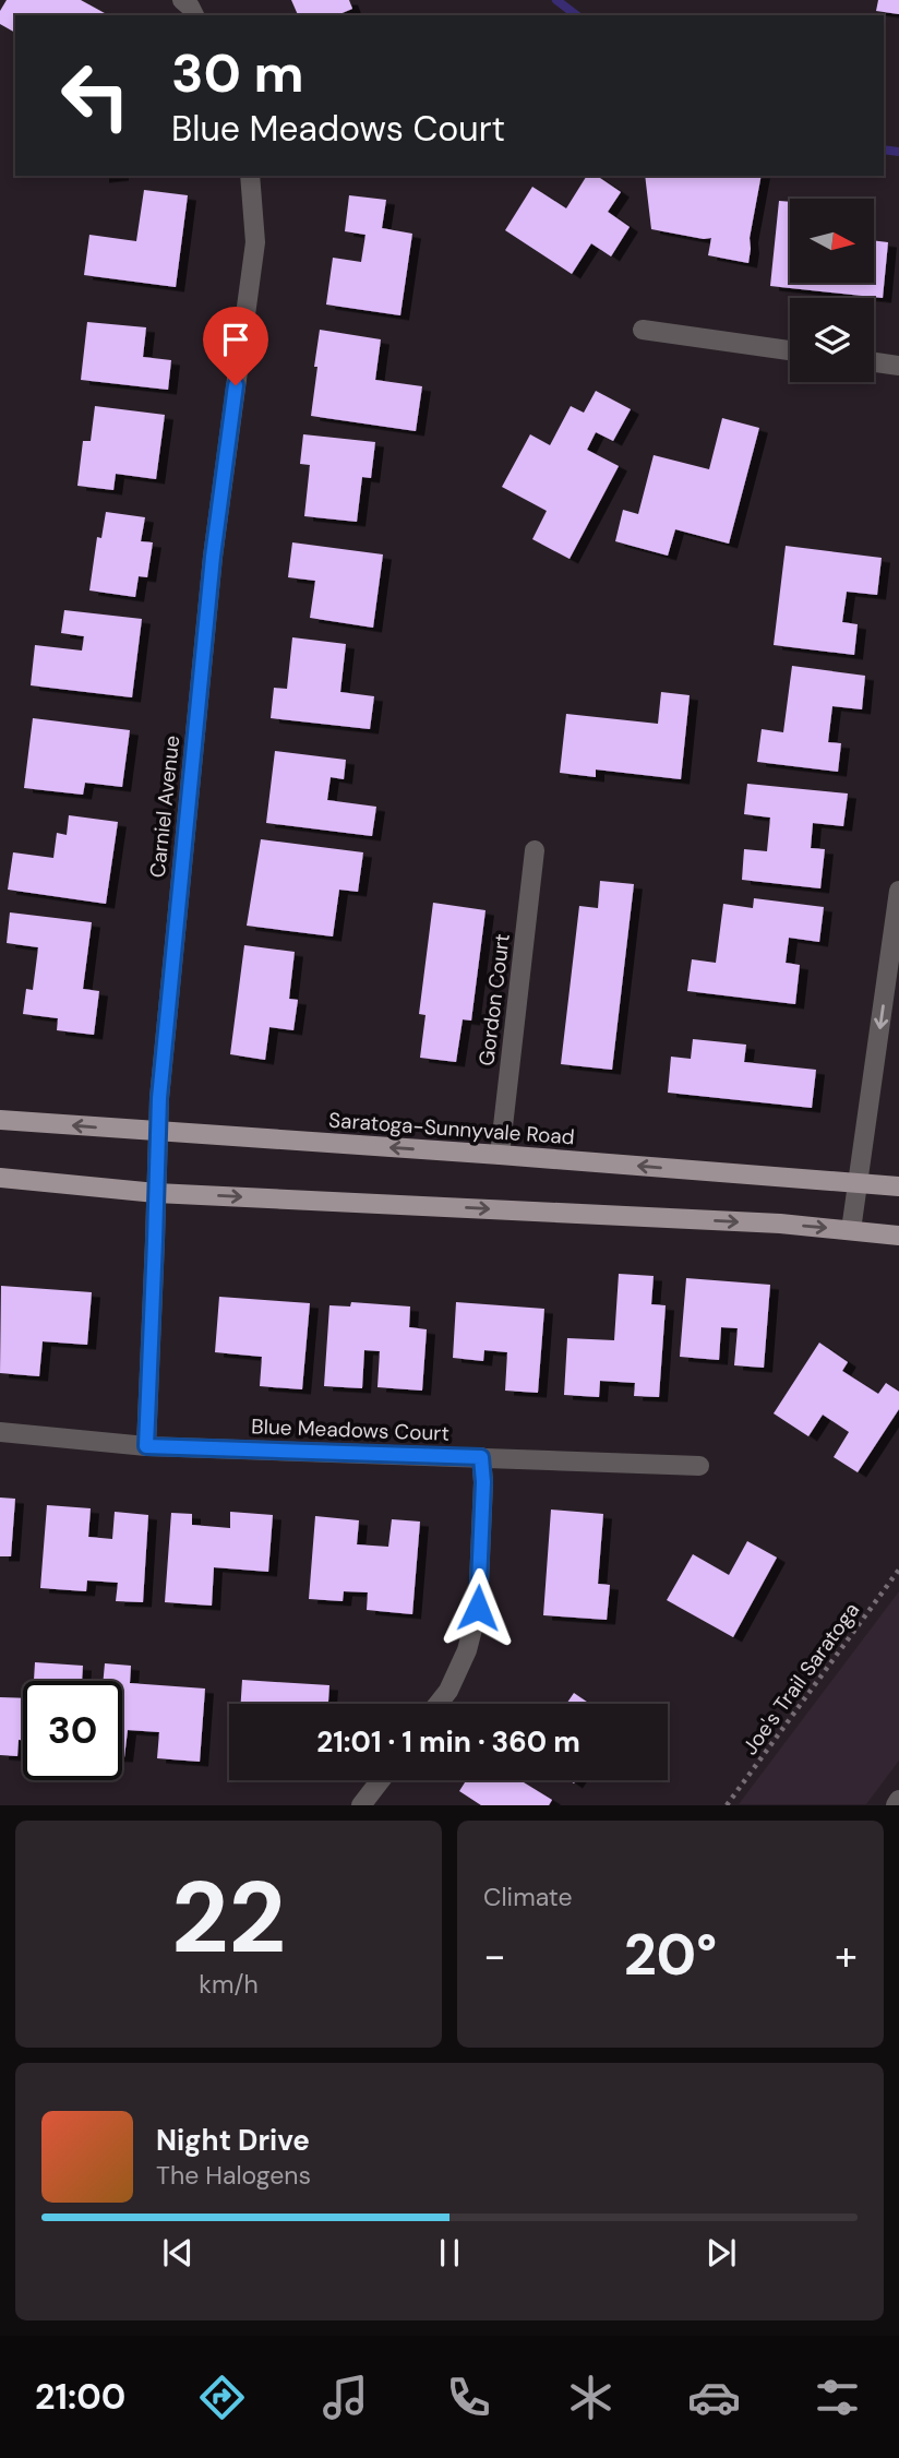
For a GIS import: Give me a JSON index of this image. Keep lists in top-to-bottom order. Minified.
{"streets":{"main road":["Saratoga-Sunnyvale Road"],"street":["Carniel Avenue","Gordon Court","Blue Meadows Court"],"path":["Joe's Trail Saratoga"]},"crossings":[["Carniel Avenue","Saratoga-Sunnyvale Road"],["Carniel Avenue","Blue Meadows Court"],["Gordon Court","Saratoga-Sunnyvale Road"]],"north":"right","page":{"turn":["30 m","Blue Meadows Court"],"limit":"30","trip":"21:01 · 1 min · 360 m","tile":[["22","km/h"],"Climate"],"heat":["−","20°","+"],"song":["Night Drive","The Halogens"],"tabs":"21:00"}}
